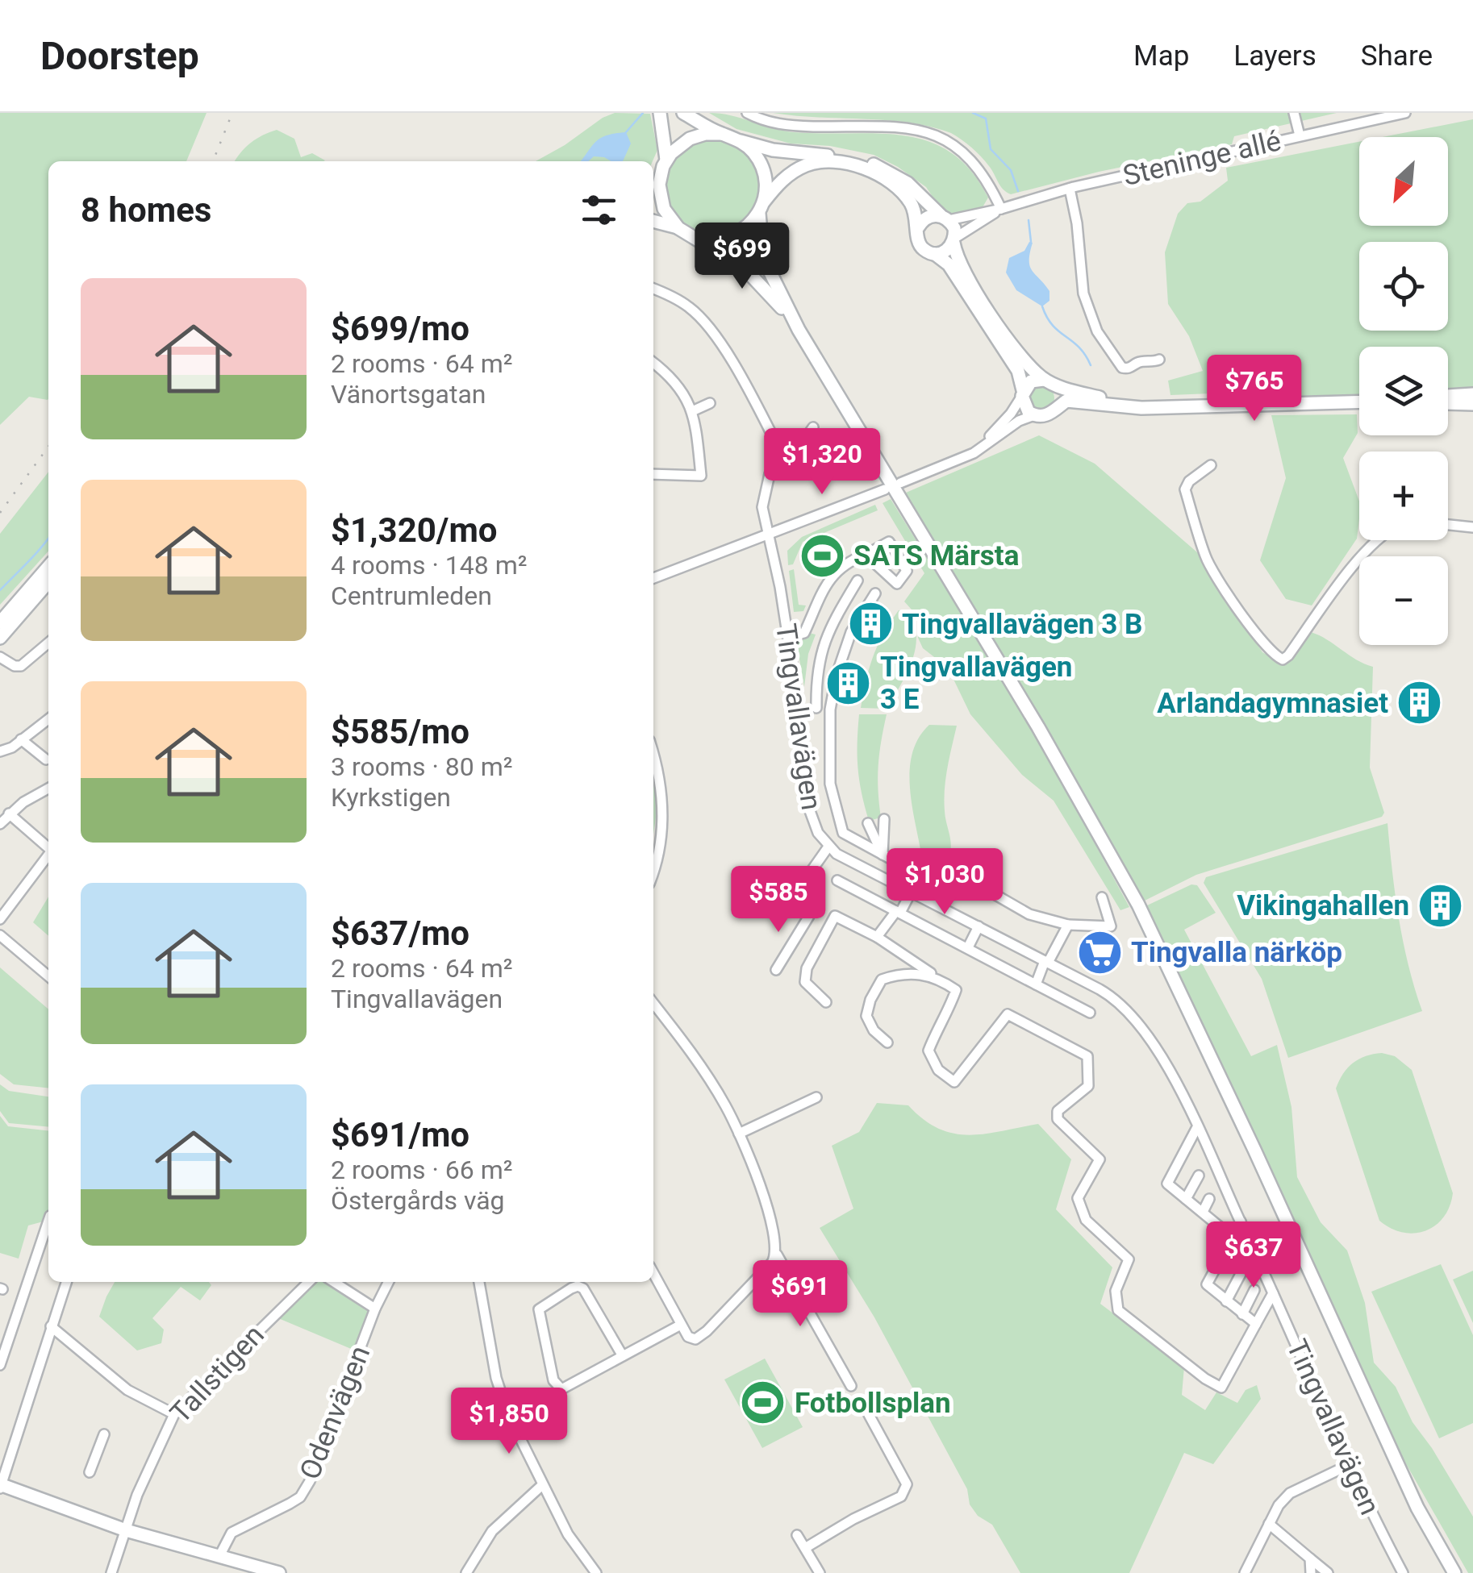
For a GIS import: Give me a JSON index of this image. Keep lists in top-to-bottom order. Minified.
{"streets":{"street":["Steninge allé","Tingvallavägen","Tallstigen","Odenvägen"]},"places":{"sports":["SATS Märsta","Fotbollsplan"],"building":["Tingvallavägen 3 B","Tingvallavägen 3 E","Arlandagymnasiet","Vikingahallen"],"supermarket":["Tingvalla närköp"]},"north":"bottom left","page":{"header":"Doorstep","nav":["Map","Layers","Share"],"map_buttons":["+","−"],"heading":"8 homes","price":["$699","$765","$1,320","$1,030","$585","$637","$691","$1,850"],"list":[{"name":"$699/mo","note":"2 rooms · 64 m² · Vänortsgatan"},{"name":"$1,320/mo","note":"4 rooms · 148 m² · Centrumleden"},{"name":"$585/mo","note":"3 rooms · 80 m² · Kyrkstigen"},{"name":"$637/mo","note":"2 rooms · 64 m² · Tingvallavägen"},{"name":"$691/mo","note":"2 rooms · 66 m² · Östergårds väg"}]}}
